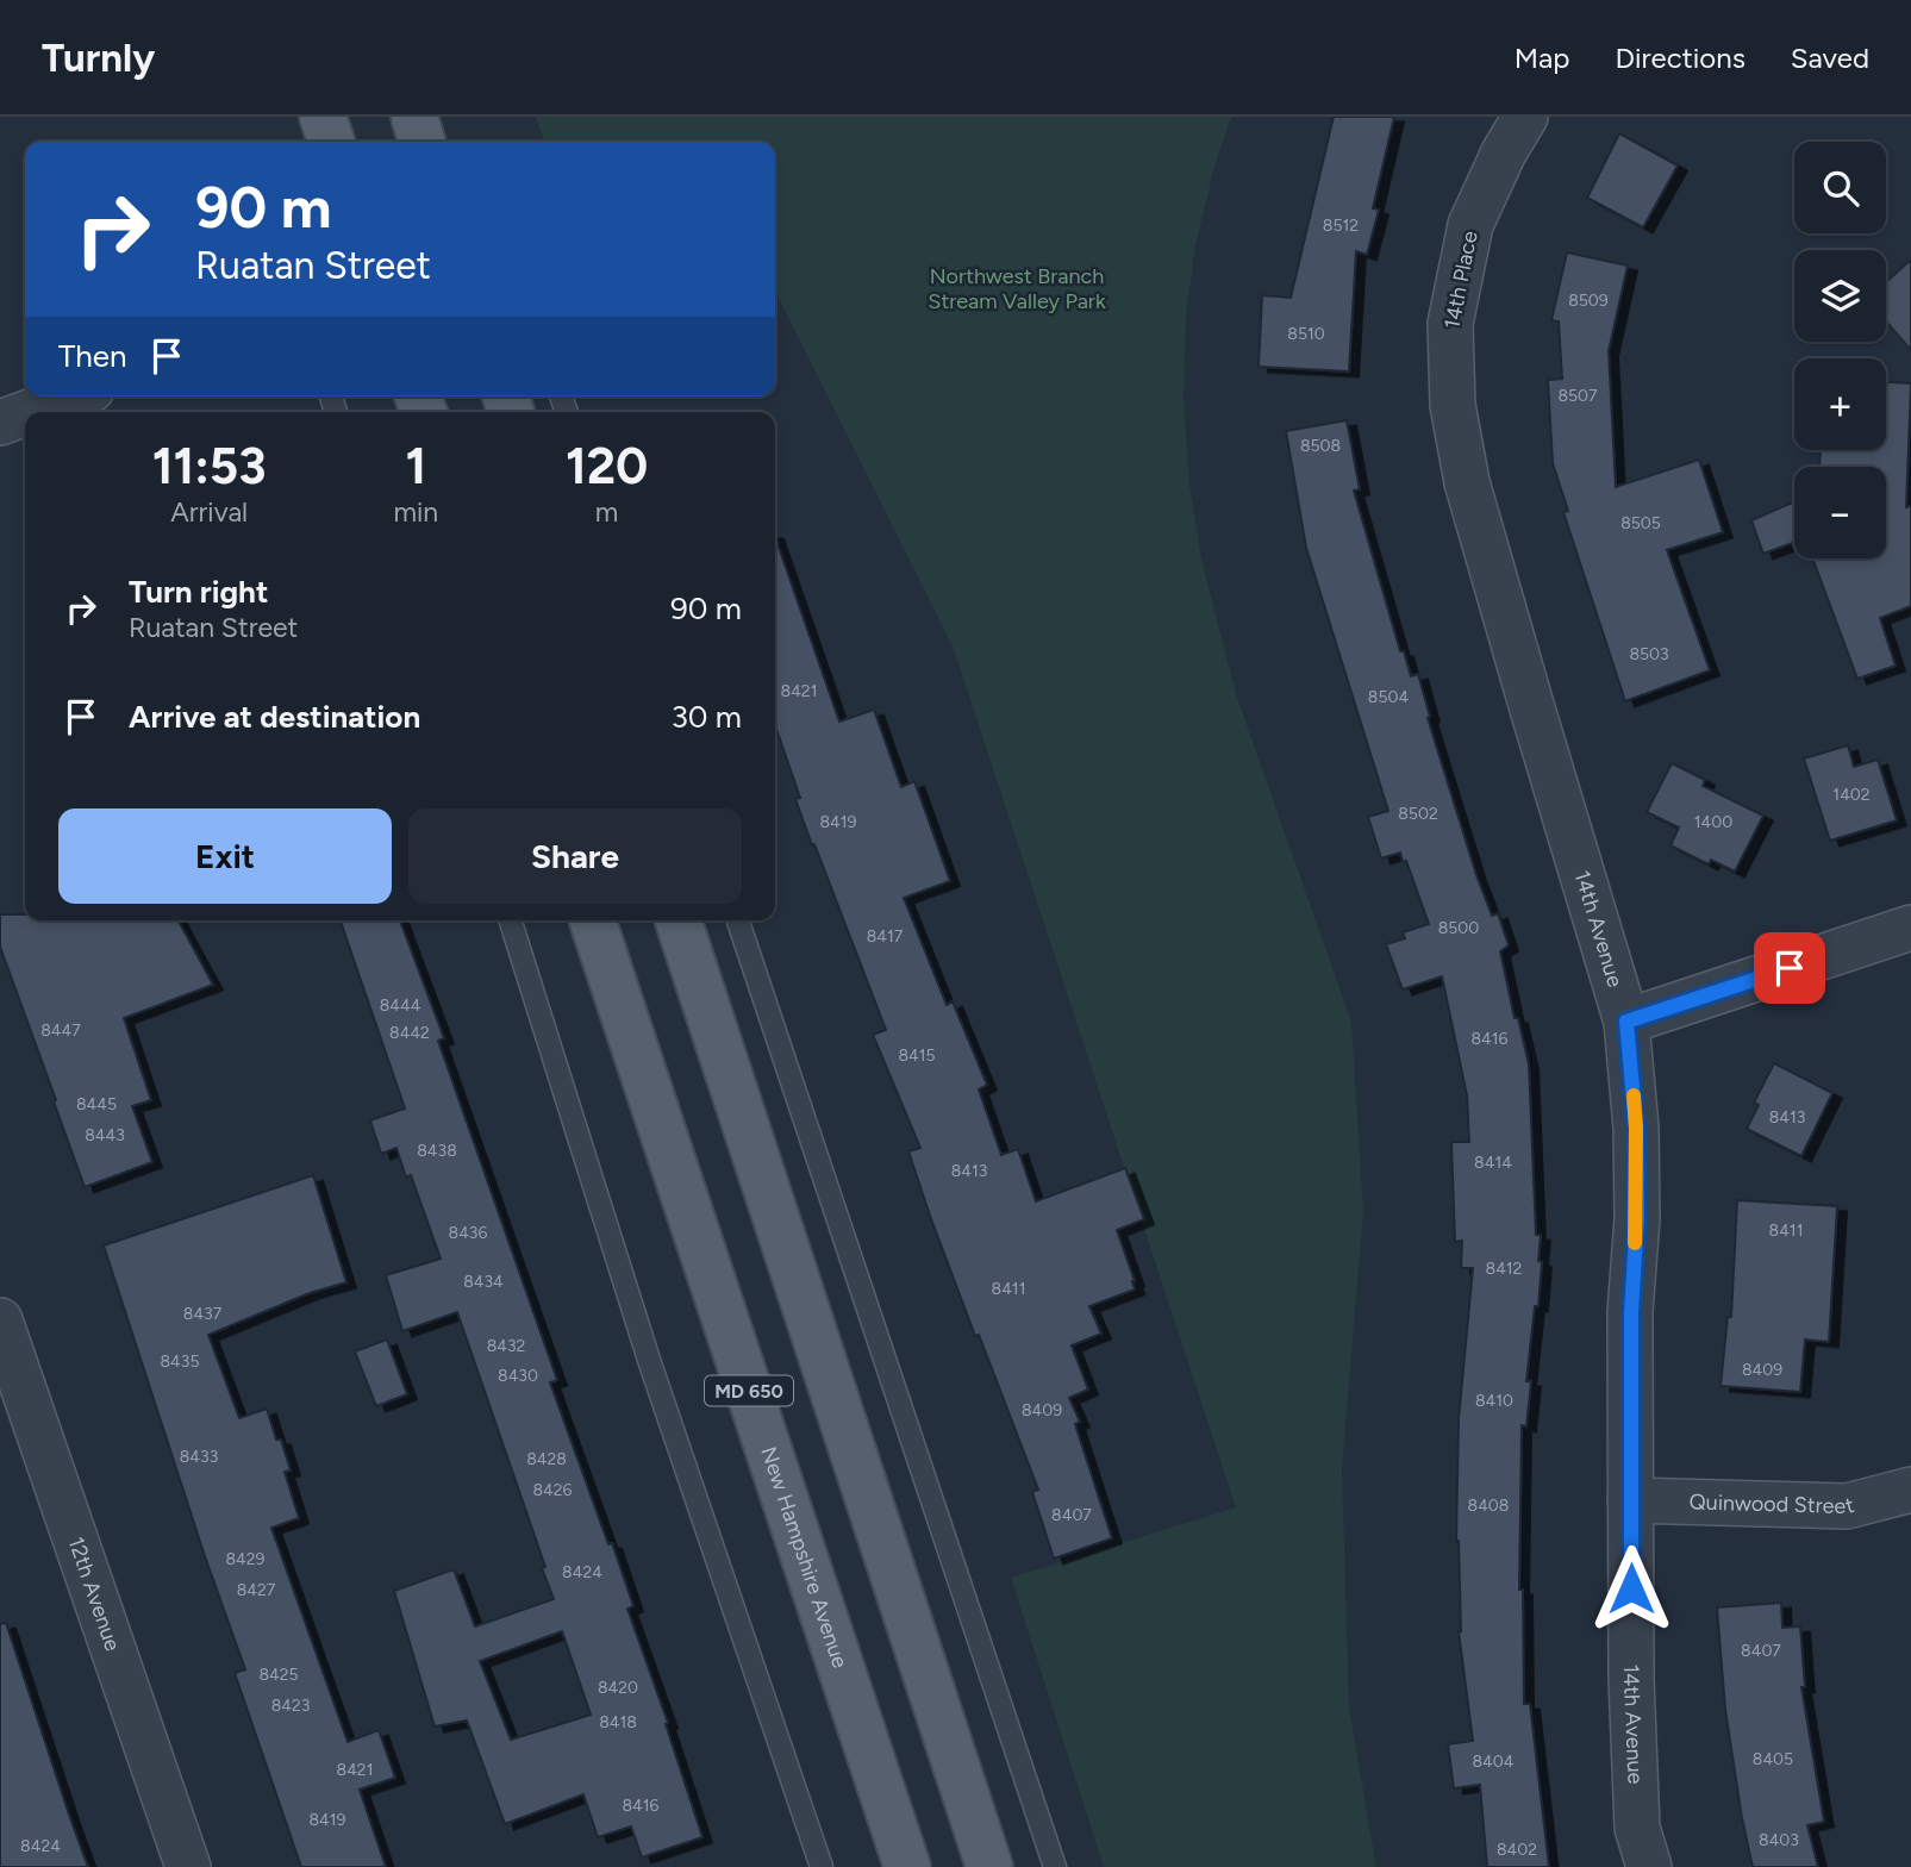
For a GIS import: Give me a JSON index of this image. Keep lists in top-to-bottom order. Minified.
{"streets":{"main road":["MD 650","New Hampshire Avenue"],"street":["14th Place","14th Avenue","Quinwood Street","12th Avenue"]},"crossings":[["14th Place","14th Avenue"],["14th Avenue","Quinwood Street"]],"parks":["Northwest Branch Stream Valley Park"],"house_numbers":["8512","8509","8510","8507","8508","8505","8503","8421","8504","1402","8502","8419","1400","8500","8417","8444","8447","8442","8416","8415","8445","8413","8443","8438","8414","8413","8411","8436","8412","8434","8411","8437","8432","8435","8409","8430","8410","8409","8433","8428","8426","8408","8407","8429","8424","8427","8407","8425","8420","8423","8418","8405","8404","8421","8416","8419","8403","8424","8402"],"page":{"header":"Turnly","nav":["Map","Directions","Saved"],"map_buttons":["+","−"],"turn":["90 m","Ruatan Street"],"then":"Then","eta":["11:53","Arrival","1","min","120","m"],"list":[{"name":"Turn right","note":"Ruatan Street","value":"90 m"},{"name":"Arrive at destination","value":"30 m"}],"buttons":["Exit","Share"]}}
